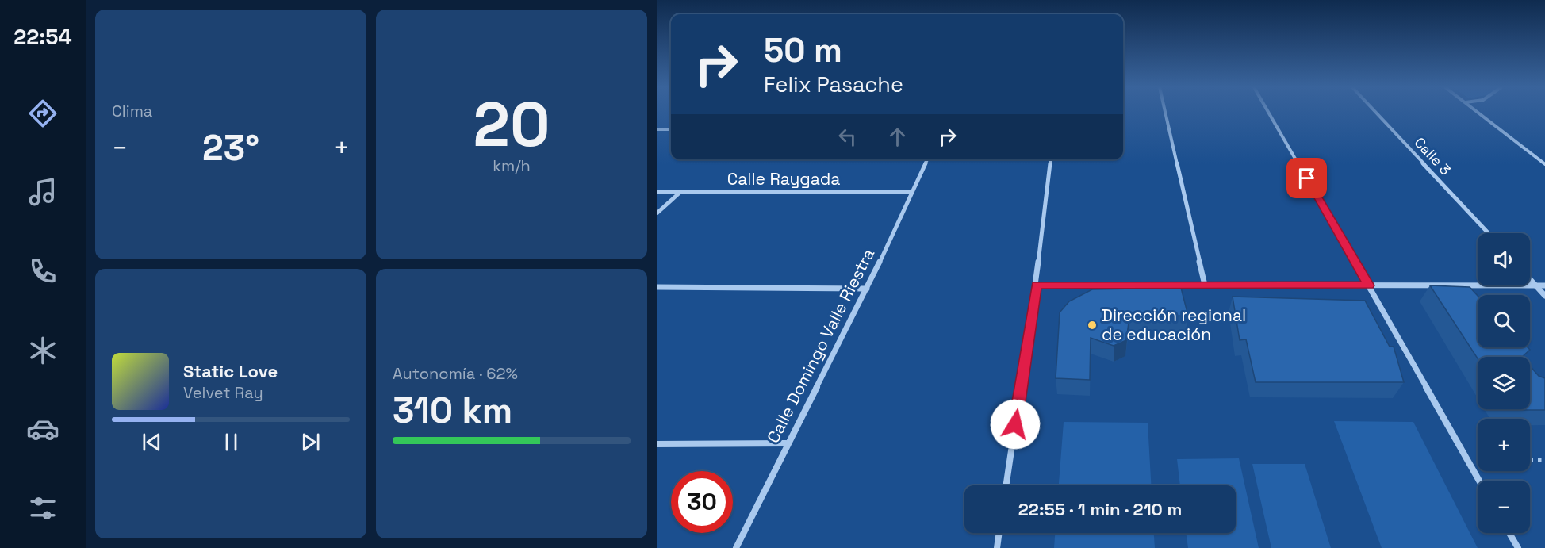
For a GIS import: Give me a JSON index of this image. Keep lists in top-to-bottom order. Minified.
{"streets":{"street":["Calle 3","Calle Raygada","Calle Domingo Valle Riestra"]},"crossings":[["Calle Raygada","Calle Domingo Valle Riestra"]],"places":["Dirección regional de educación"],"page":{"tabs":"22:54","tile":["Clima",["20","km/h"],["Autonomía · 62%","310 km"]],"turn":["50 m","Felix Pasache"],"heat":["−","23°","+"],"map_buttons":["+","−"],"song":["Static Love","Velvet Ray"],"limit":"30","trip":"22:55 · 1 min · 210 m"}}
